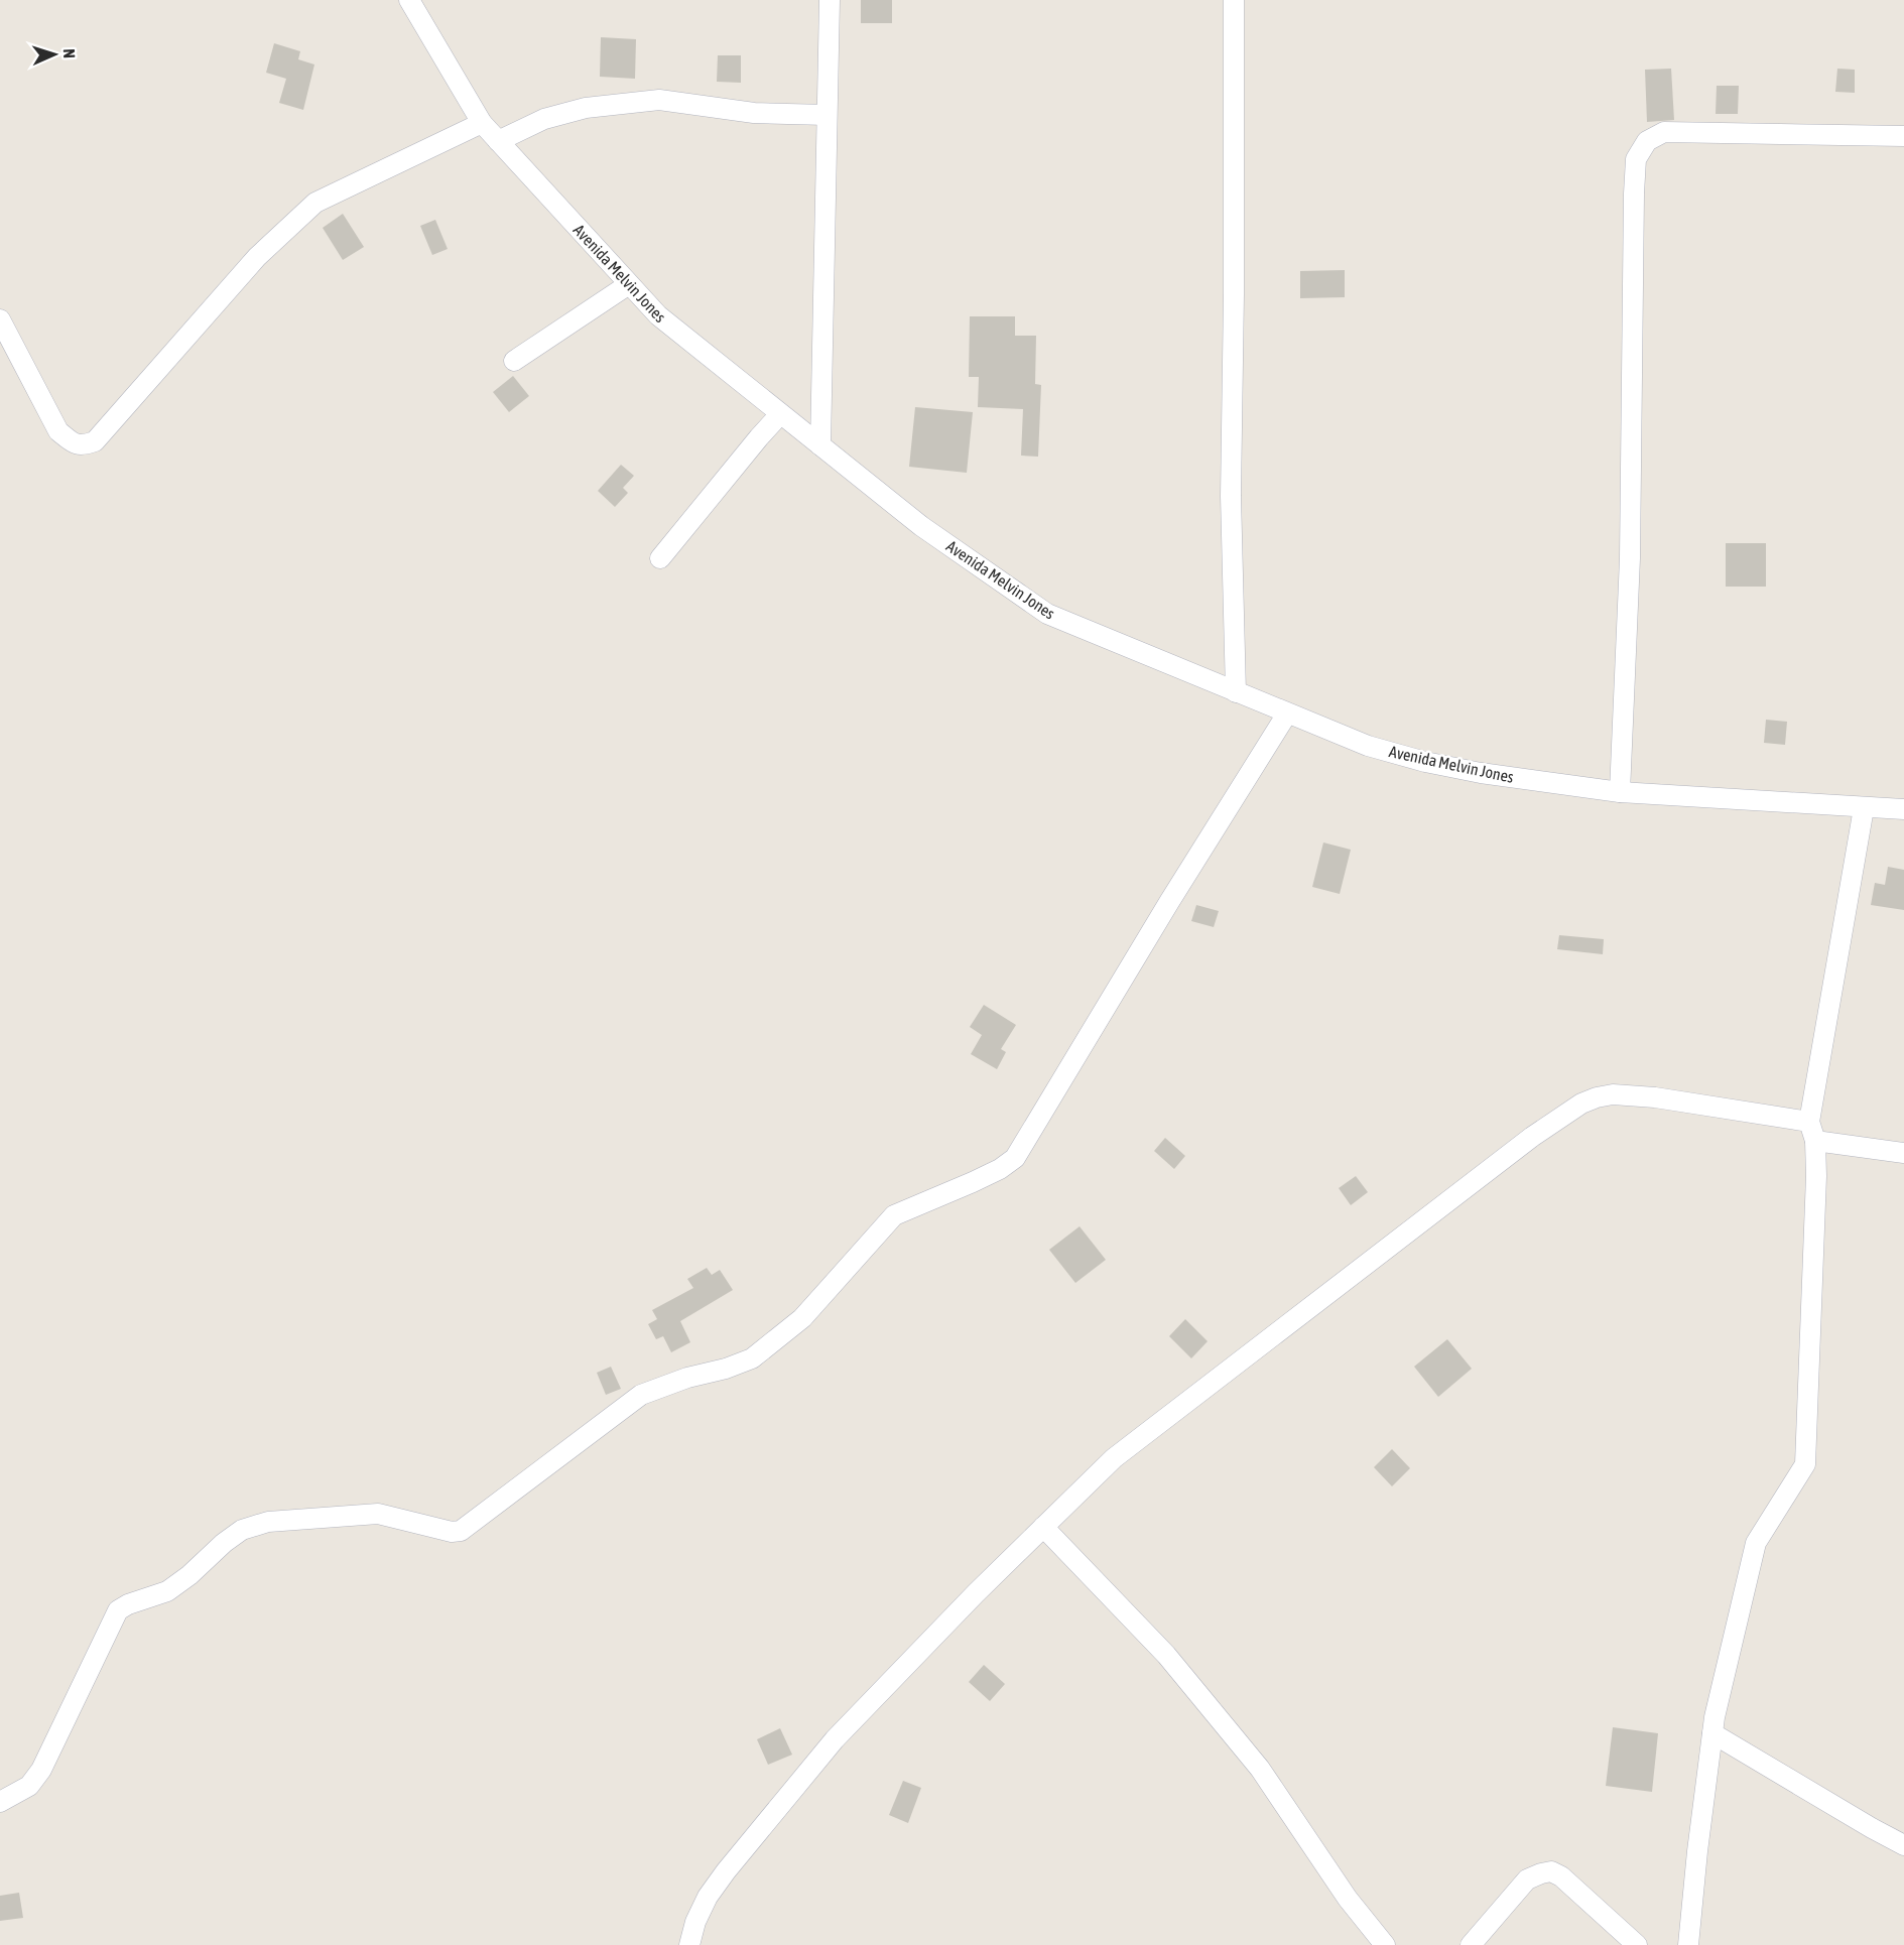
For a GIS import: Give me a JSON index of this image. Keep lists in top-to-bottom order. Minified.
{"streets":{"street":["Avenida Melvin Jones"]},"north":"right"}
